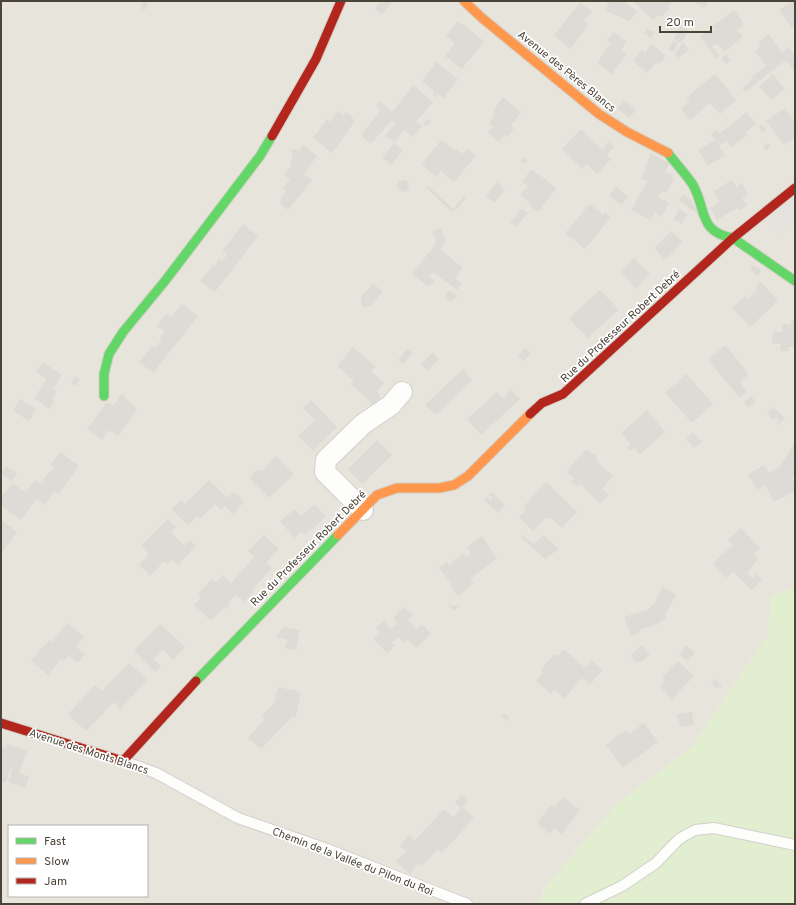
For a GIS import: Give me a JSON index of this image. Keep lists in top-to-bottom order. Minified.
{"streets":{"street":["Avenue des Pères Blancs","Rue du Professeur Robert Debré","Avenue des Monts Blancs"],"lane":["Chemin de la Vallée du Pilon du Roi"]},"crossings":[["Avenue des Pères Blancs","Rue du Professeur Robert Debré"],["Rue du Professeur Robert Debré","Avenue des Monts Blancs"],["Avenue des Monts Blancs","Chemin de la Vallée du Pilon du Roi"]],"legend":["Fast","Slow","Jam"],"scale_bar":"20 m"}
